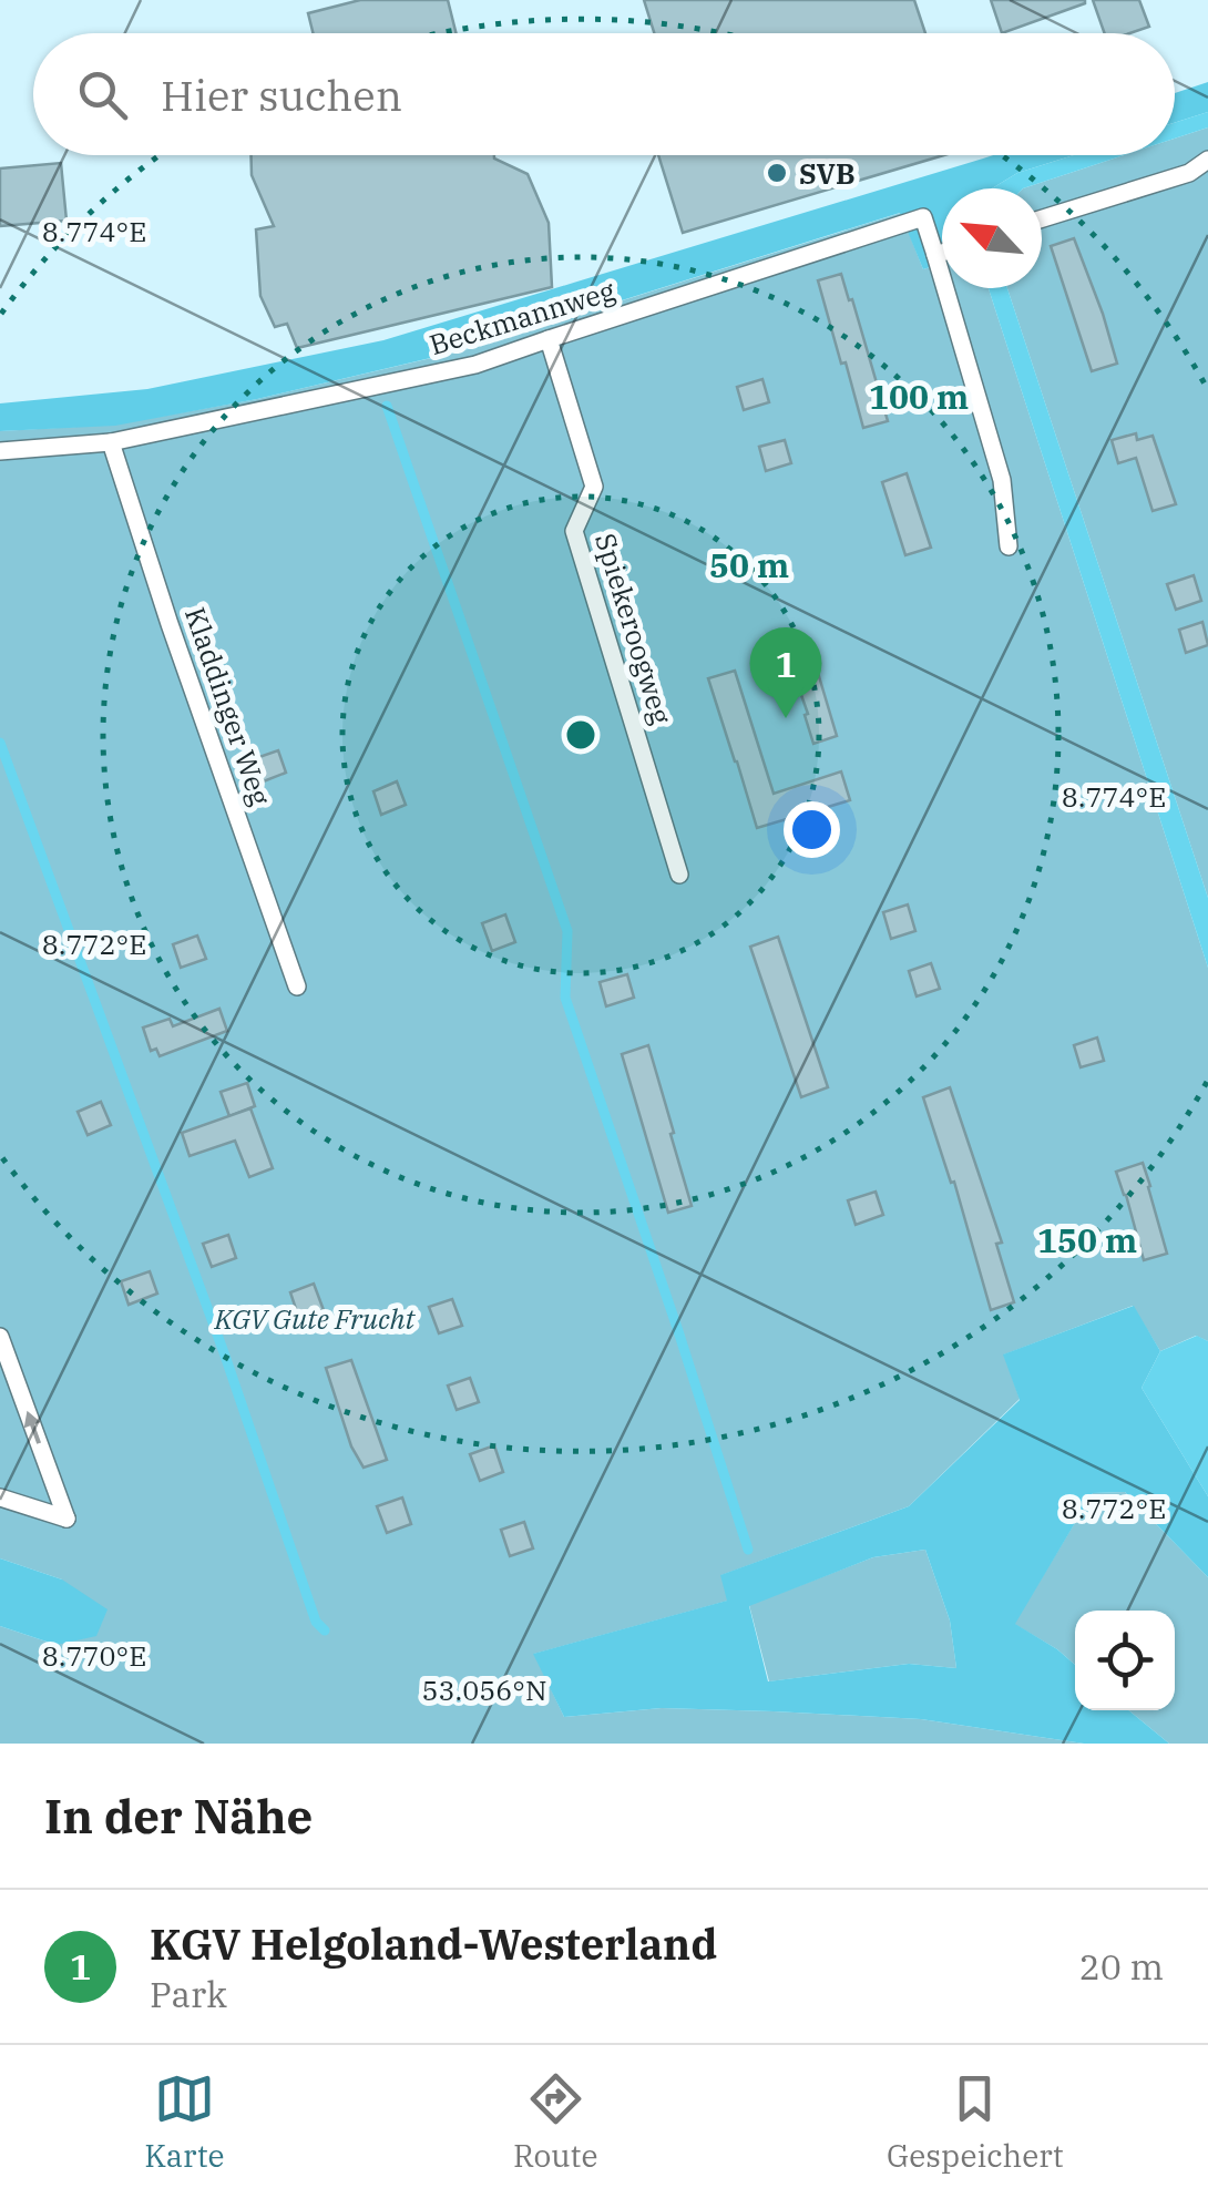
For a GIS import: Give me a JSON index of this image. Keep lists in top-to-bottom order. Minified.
{"streets":{"lane":["Beckmannweg","Spiekeroogweg","Kladdinger Weg"]},"crossings":[["Beckmannweg","Spiekeroogweg"],["Beckmannweg","Kladdinger Weg"]],"parks":["KGV Gute Frucht"],"places":["SVB"],"north":"top left","page":{"search":"Hier suchen","pins":"1","heading":"In der Nähe","list":[{"mark":"1","name":"KGV Helgoland-Westerland","note":"Park","value":"20 m"}],"nav":["Karte","Route","Gespeichert"]},"coordinates":["8.774°E","8.772°E","8.770°E","53.056°N"],"rings":["100 m","50 m","150 m"]}
